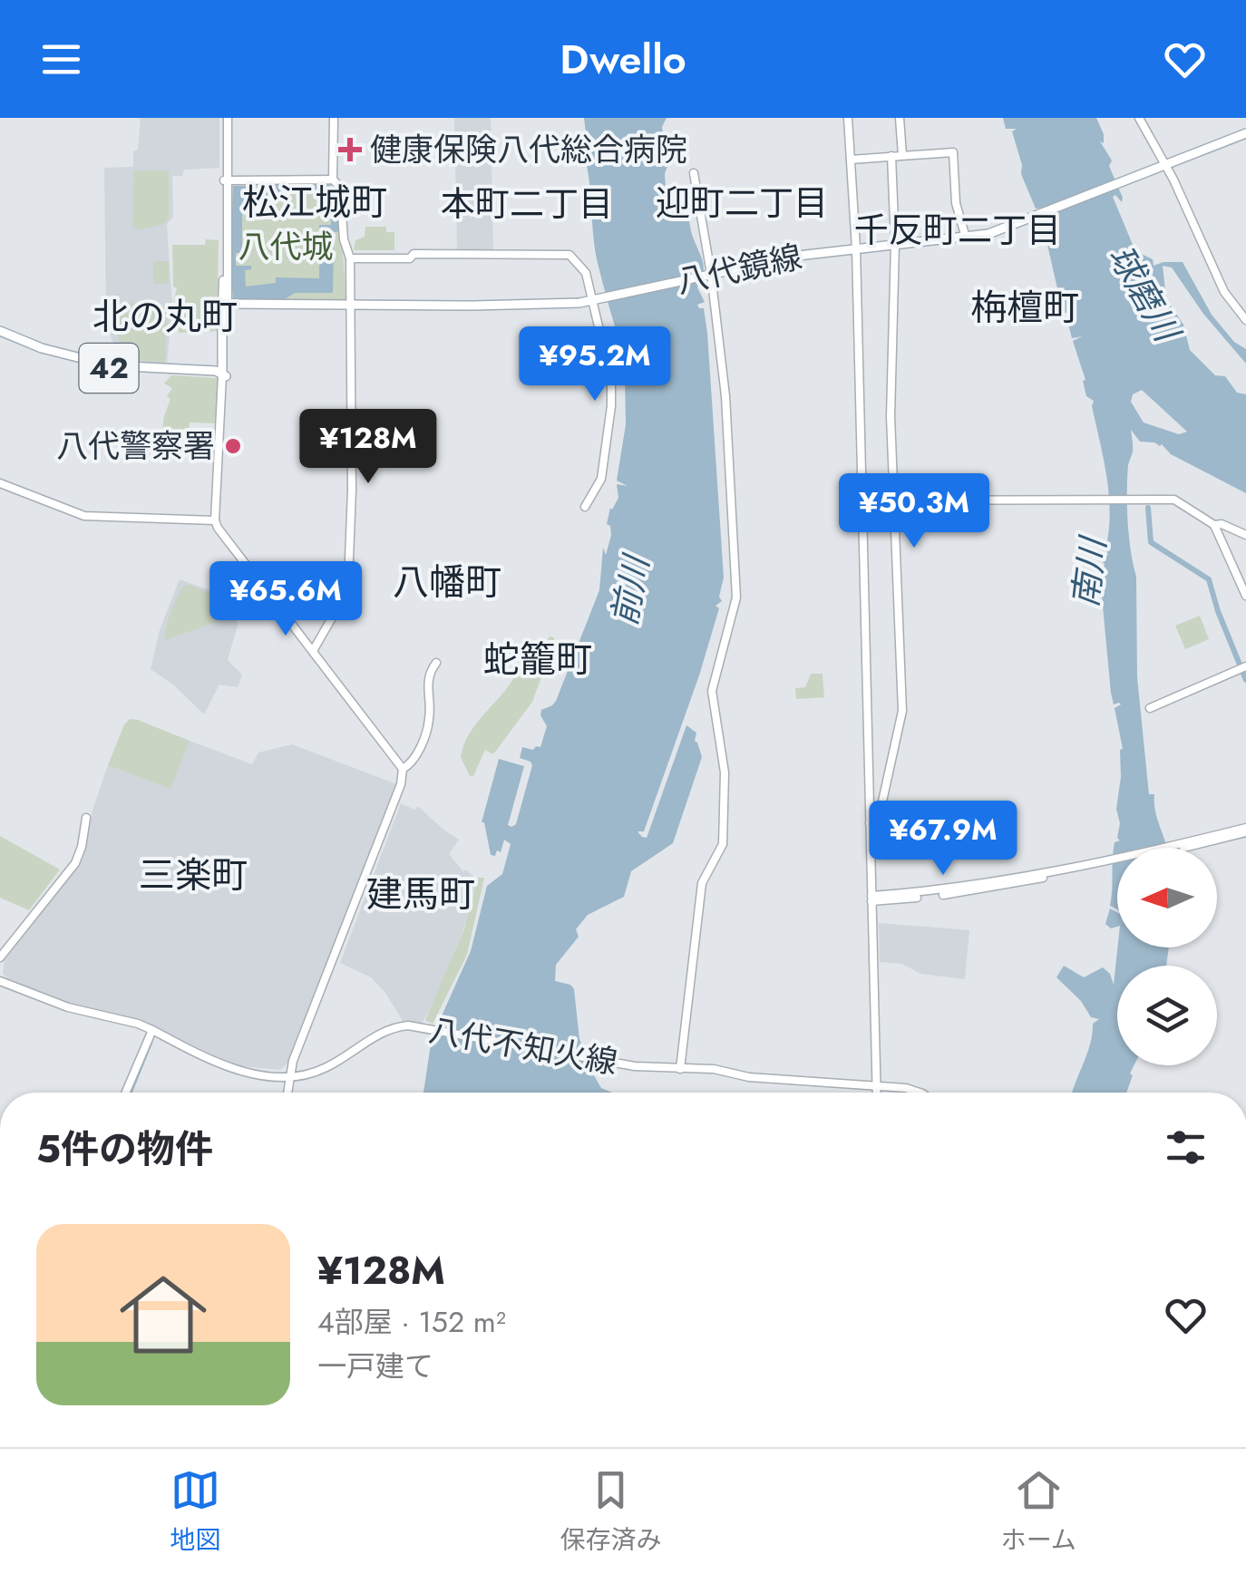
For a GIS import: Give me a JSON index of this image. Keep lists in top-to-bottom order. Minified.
{"streets":{"main road":["八代鏡線","42"],"street":["八代不知火線"]},"districts":["松江城町","迎町二丁目","本町二丁目","千反町二丁目","栴檀町","北の丸町","八幡町","蛇籠町","三楽町","建馬町"],"water":["球磨川","南川","前川"],"parks":["八代城"],"places":{"health":["健康保険八代総合病院"],"other":["八代警察署"]},"north":"left","page":{"header":"Dwello","price":["¥95.2M","¥128M","¥50.3M","¥65.6M","¥67.9M"],"heading":"5件の物件","list":[{"name":"¥128M","note":"4部屋 · 152 m² · 一戸建て"}],"tabs":["地図","保存済み","ホーム"]}}
